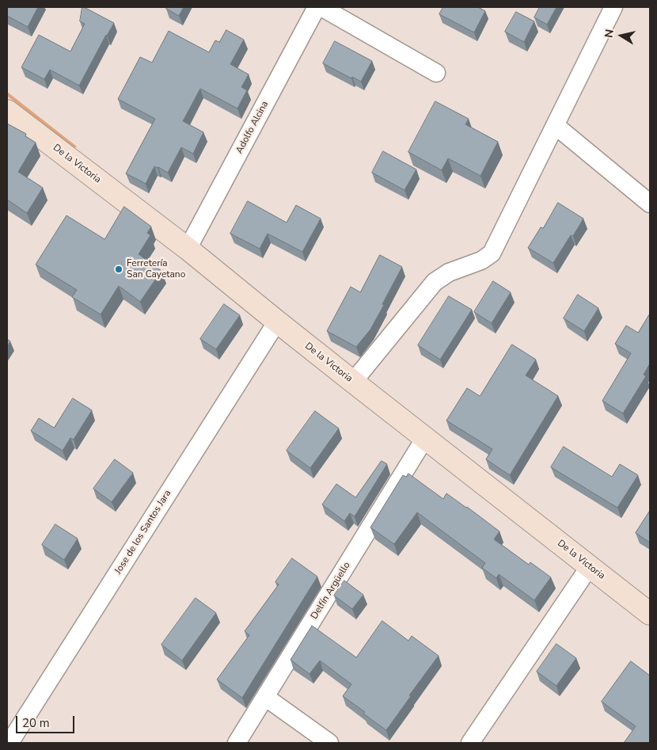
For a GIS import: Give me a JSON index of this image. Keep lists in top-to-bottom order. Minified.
{"streets":{"main road":["De la Victoria"],"street":["Adolfo Alcina","Jose de los Santos Jara","Delfín Argüello"]},"crossings":[["Adolfo Alcina","De la Victoria"],["De la Victoria","Jose de los Santos Jara"],["De la Victoria","Delfín Argüello"]],"places":["Ferretería San Cayetano"],"scale_bar":"20 m","north":"left"}
